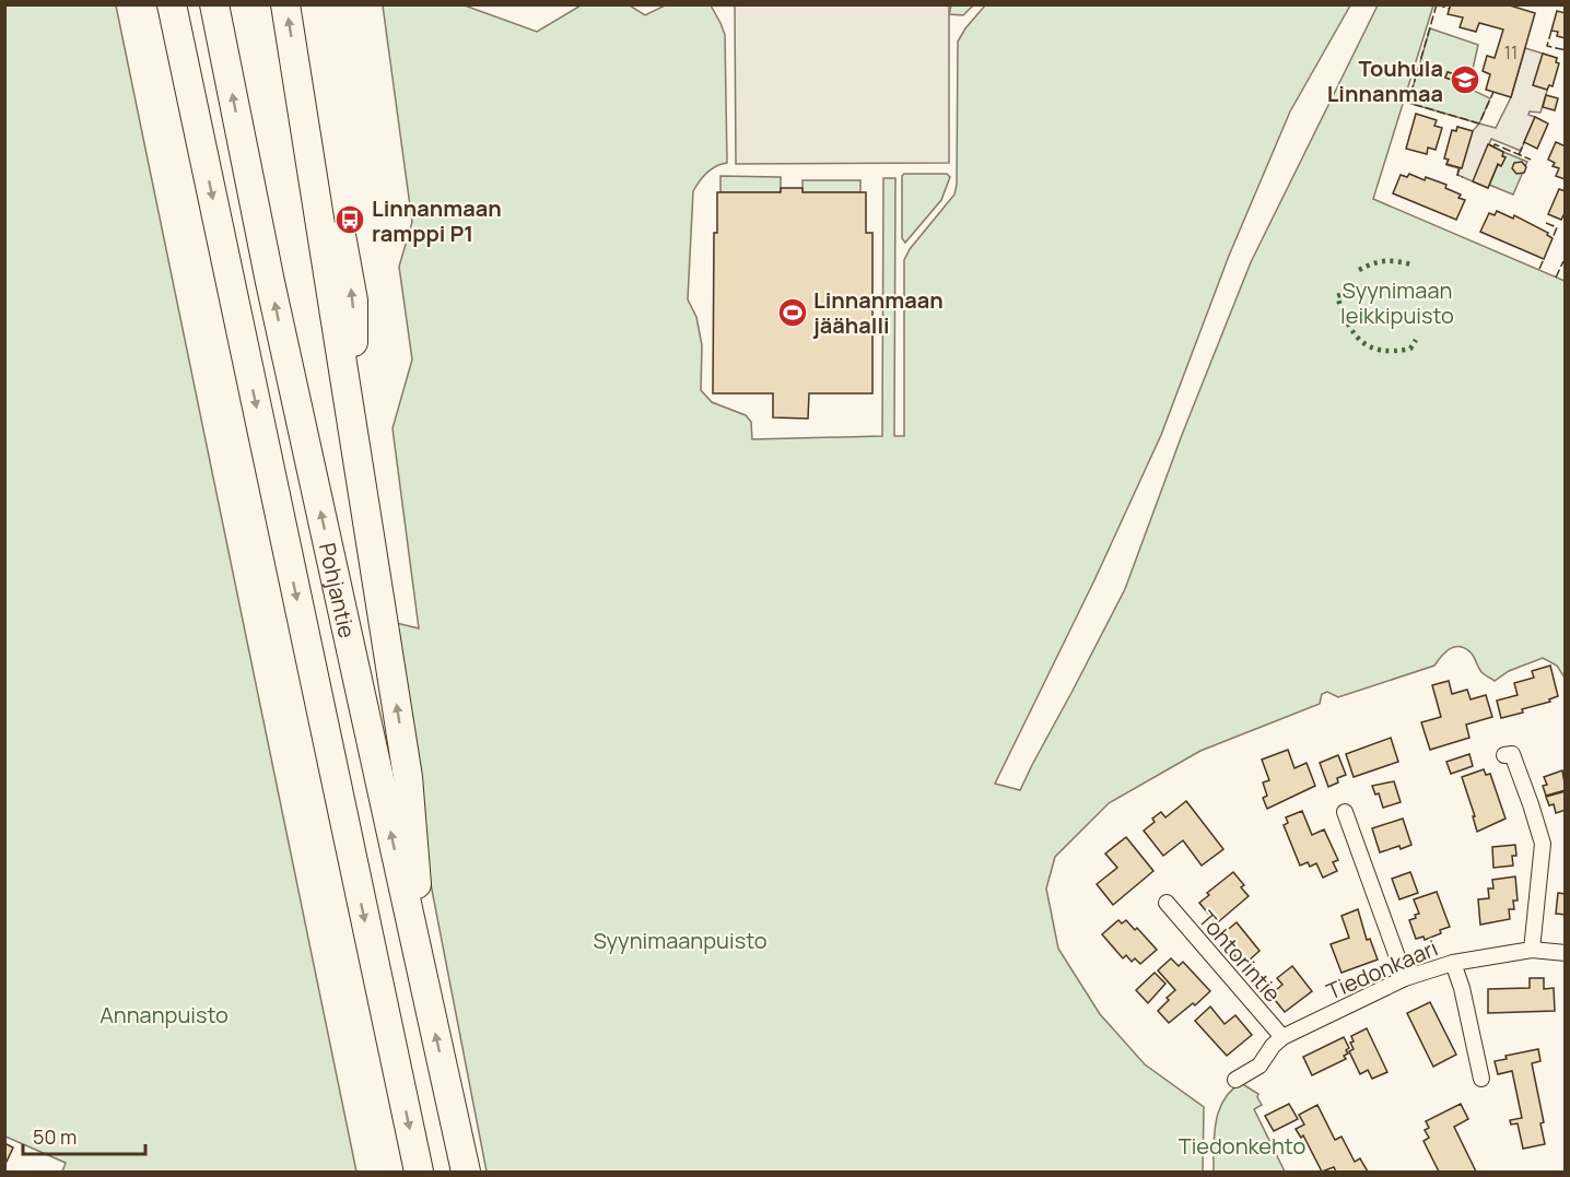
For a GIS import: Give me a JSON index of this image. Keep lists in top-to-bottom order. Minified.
{"streets":{"highway":["Pohjantie"],"street":["Tohtorintie","Tiedonkaari"]},"crossings":[["Tohtorintie","Tiedonkaari"]],"parks":["Syynimaan leikkipuisto","Syynimaanpuisto","Annanpuisto","Tiedonkehto"],"places":{"school or university":["Touhula Linnanmaa"],"bus stop":["Linnanmaan ramppi P1"],"sports":["Linnanmaan jäähalli"]},"house_numbers":["11"],"scale_bar":"50 m"}
